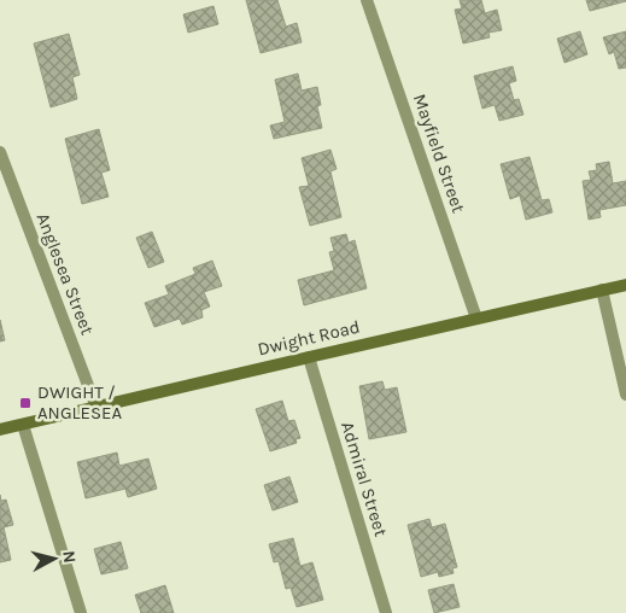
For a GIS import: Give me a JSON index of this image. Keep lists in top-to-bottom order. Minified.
{"streets":{"main road":["Dwight Road"],"street":["Mayfield Street","Anglesea Street","Admiral Street"]},"crossings":[["Mayfield Street","Dwight Road"],["Anglesea Street","Dwight Road"],["Dwight Road","Admiral Street"]],"places":{"transit":["DWIGHT / ANGLESEA"]},"north":"right"}
